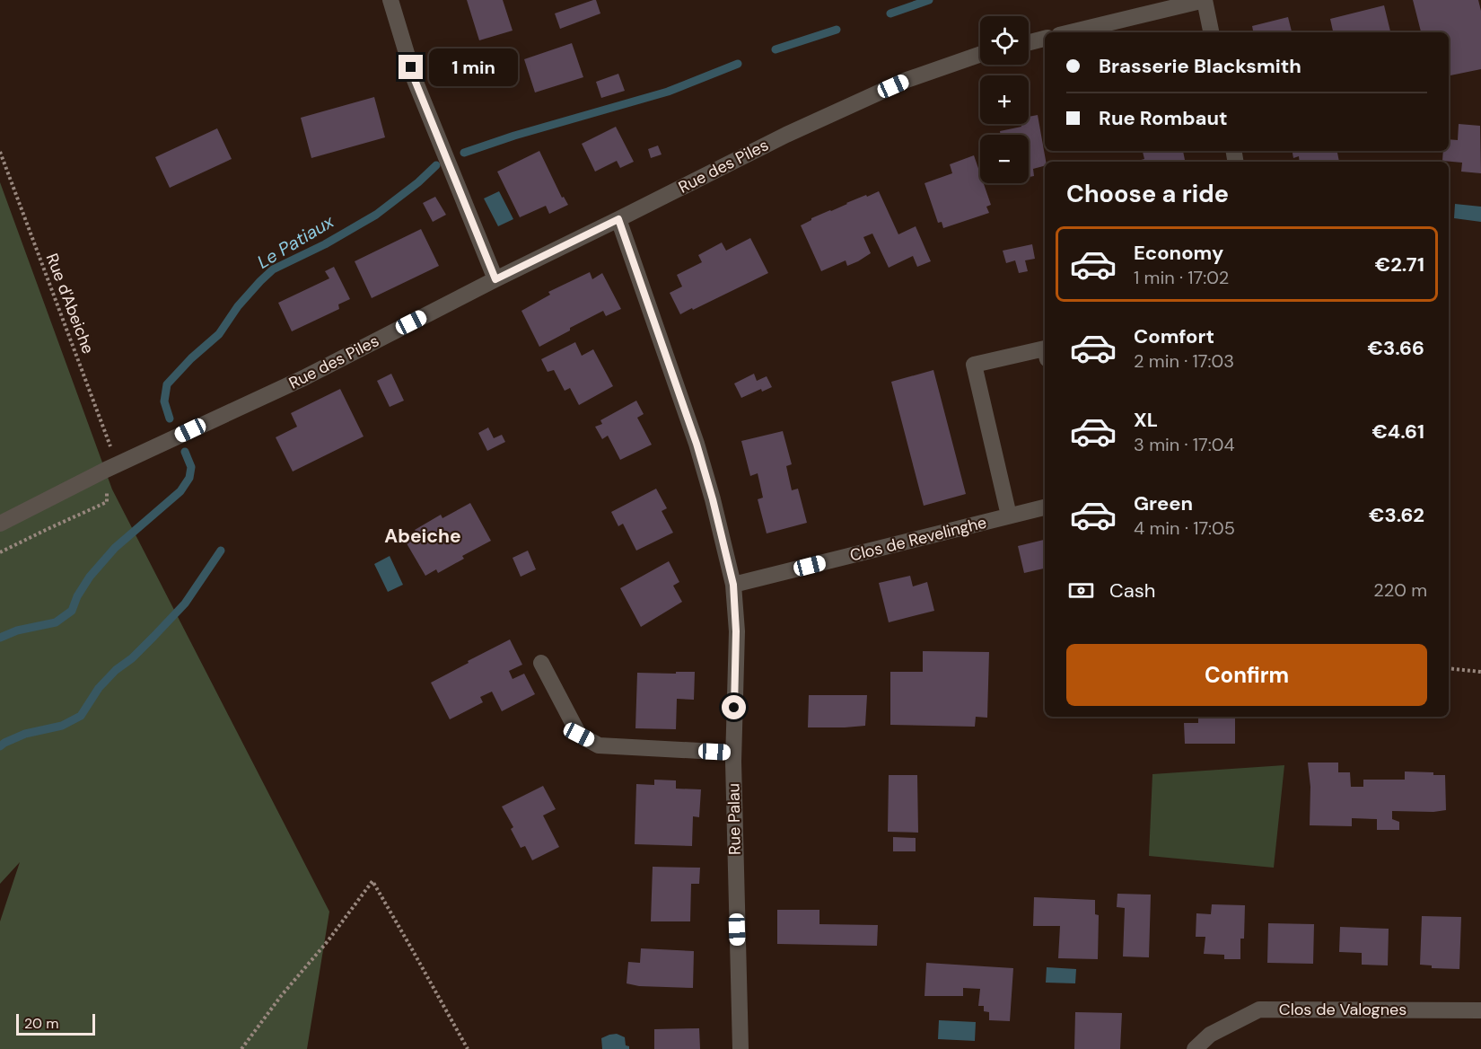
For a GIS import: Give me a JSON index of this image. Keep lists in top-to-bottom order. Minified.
{"streets":{"street":["Rue des Piles","Clos de Revelinghe","Rue Palau","Clos de Valognes"],"path":["Rue d'Abeiche"]},"crossings":[["Rue des Piles","Rue d'Abeiche"],["Rue des Piles","Rue Palau"],["Clos de Revelinghe","Rue Palau"]],"districts":["Abeiche"],"water":["Le Patiaux"],"scale_bar":"20 m","page":{"map_buttons":["+","−"],"banner":["Brasserie Blacksmith","Rue Rombaut"],"bubble":"1 min","heading":"Choose a ride","list":[{"name":"Economy","note":"1 min · 17:02","value":"€2.71"},{"name":"Comfort","note":"2 min · 17:03","value":"€3.66"},{"name":"XL","note":"3 min · 17:04","value":"€4.61"},{"name":"Green","note":"4 min · 17:05","value":"€3.62"}],"pay":["Cash","220 m"],"buttons":"Confirm","scale":"20 m"}}
